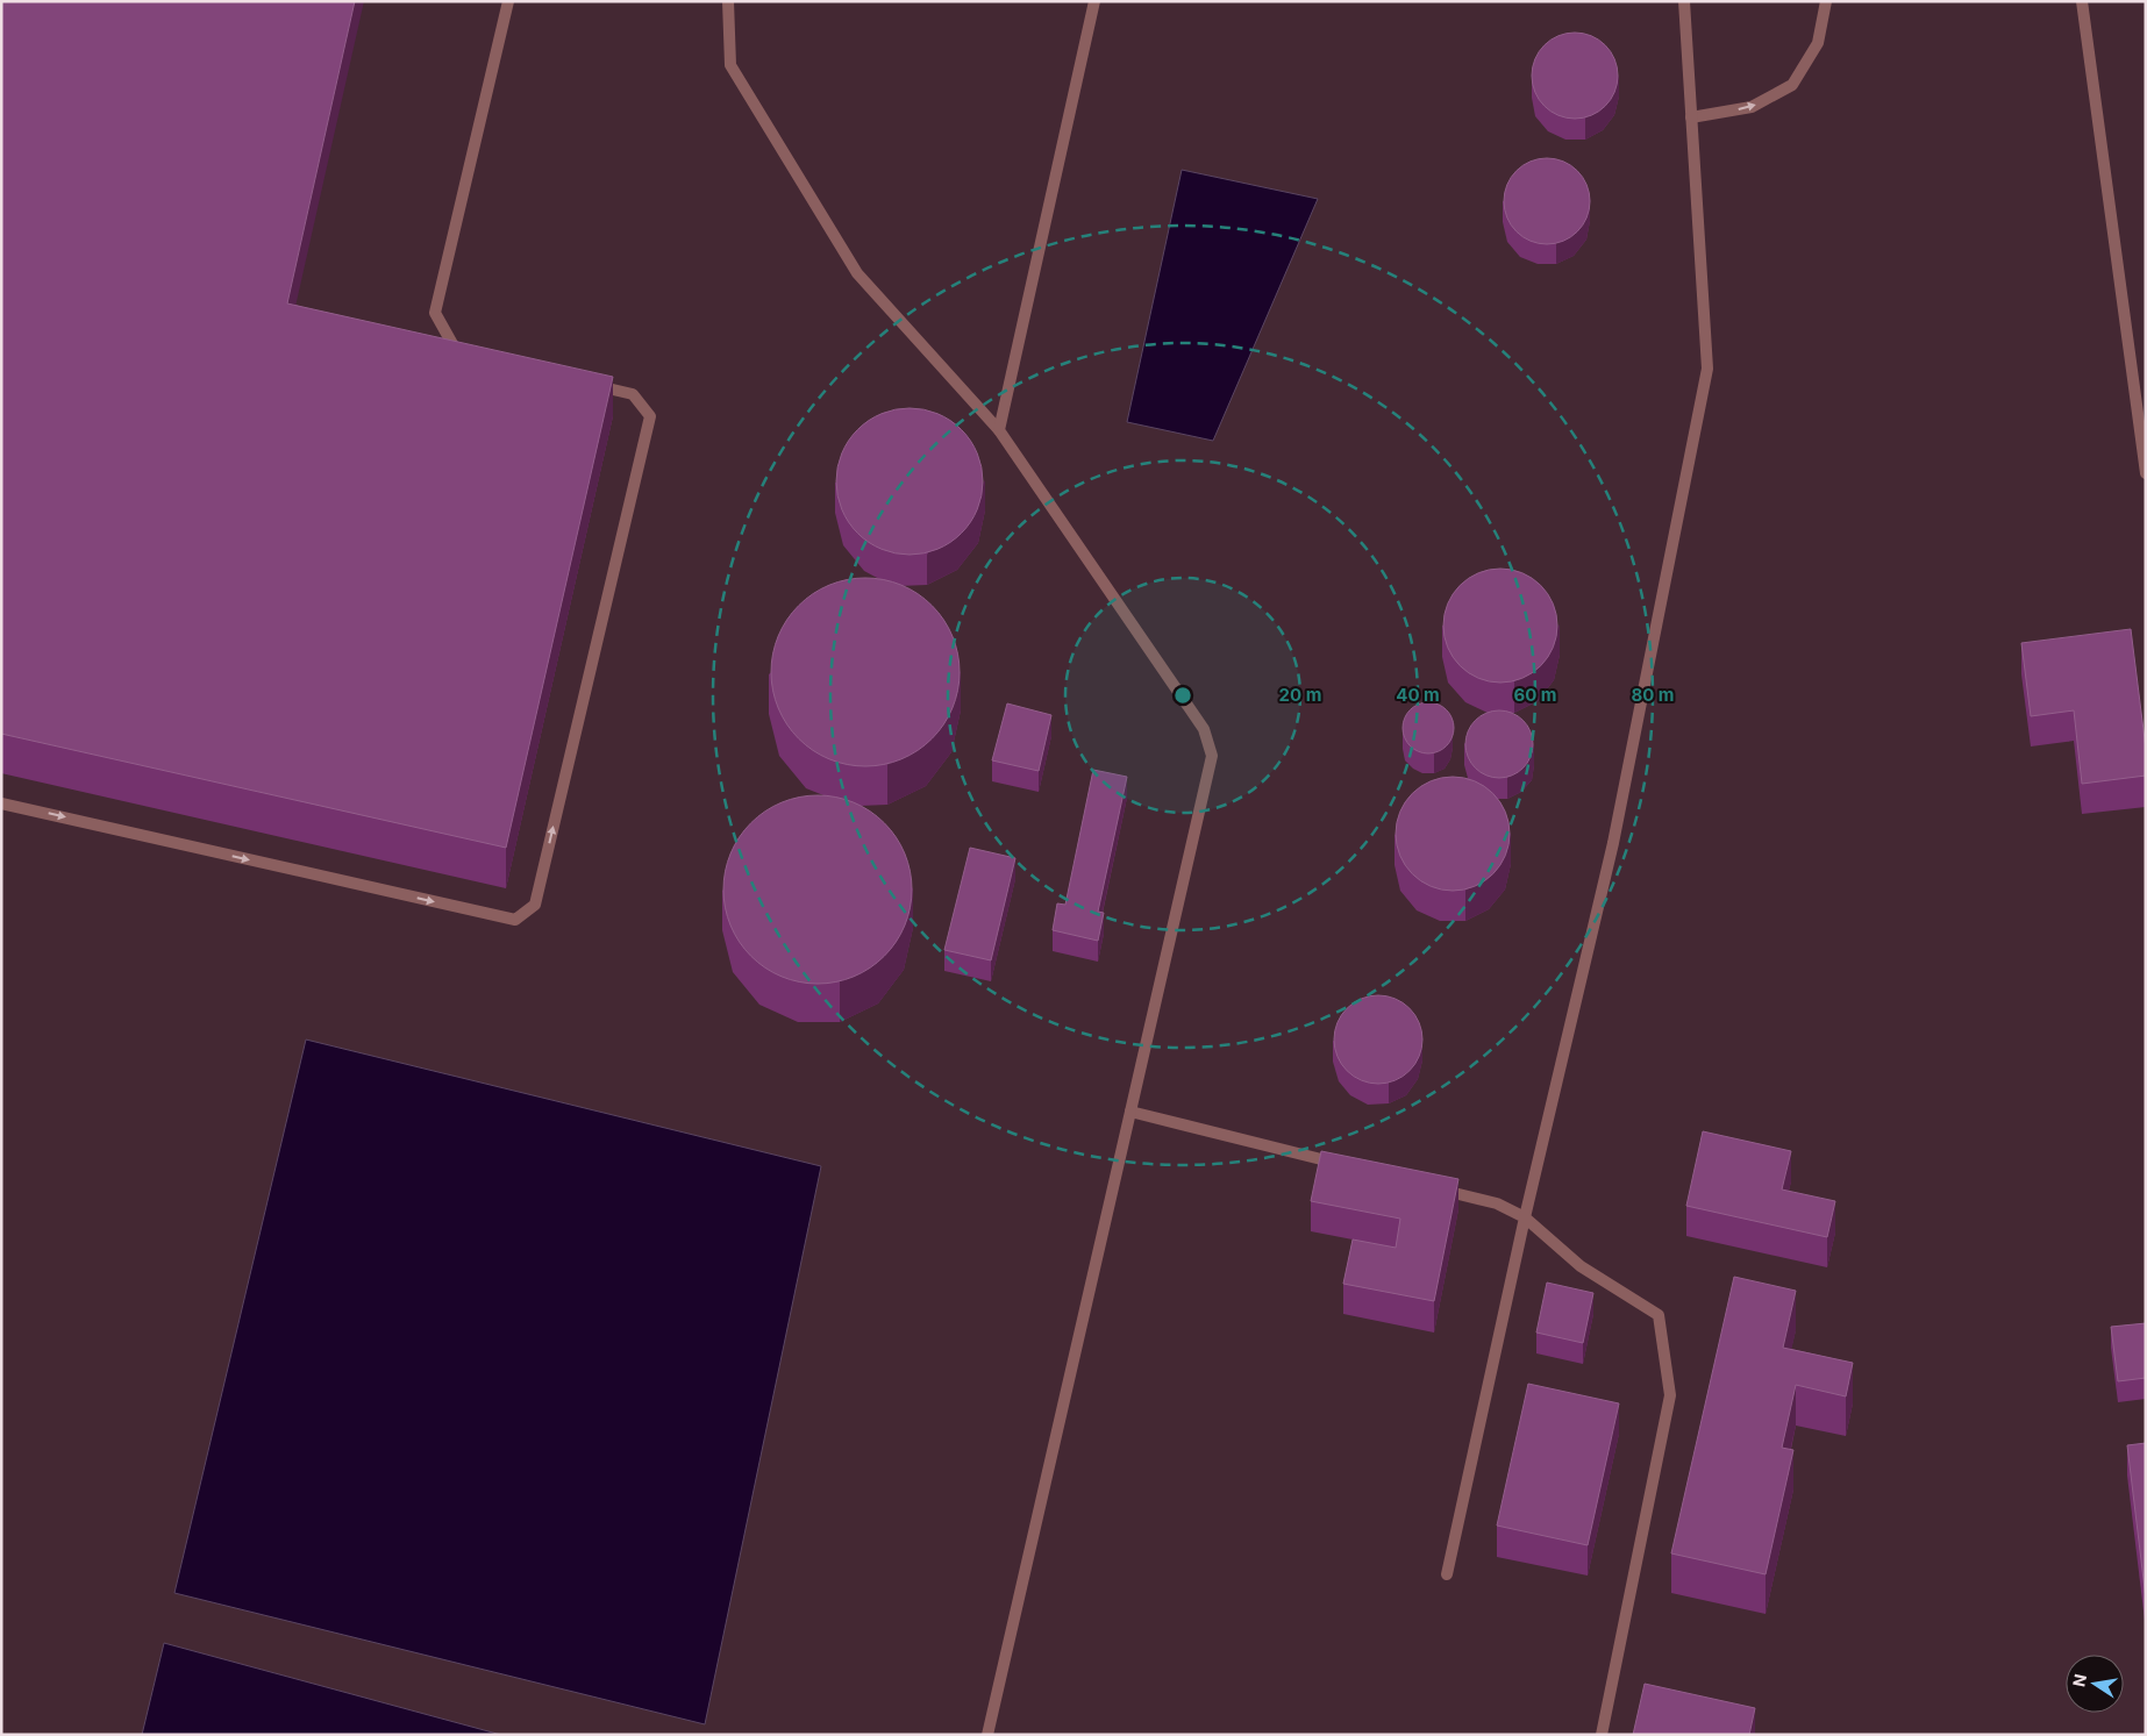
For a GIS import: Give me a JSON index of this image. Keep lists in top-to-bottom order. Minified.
{"north":"left","rings":["20 m","40 m","60 m","80 m"]}
